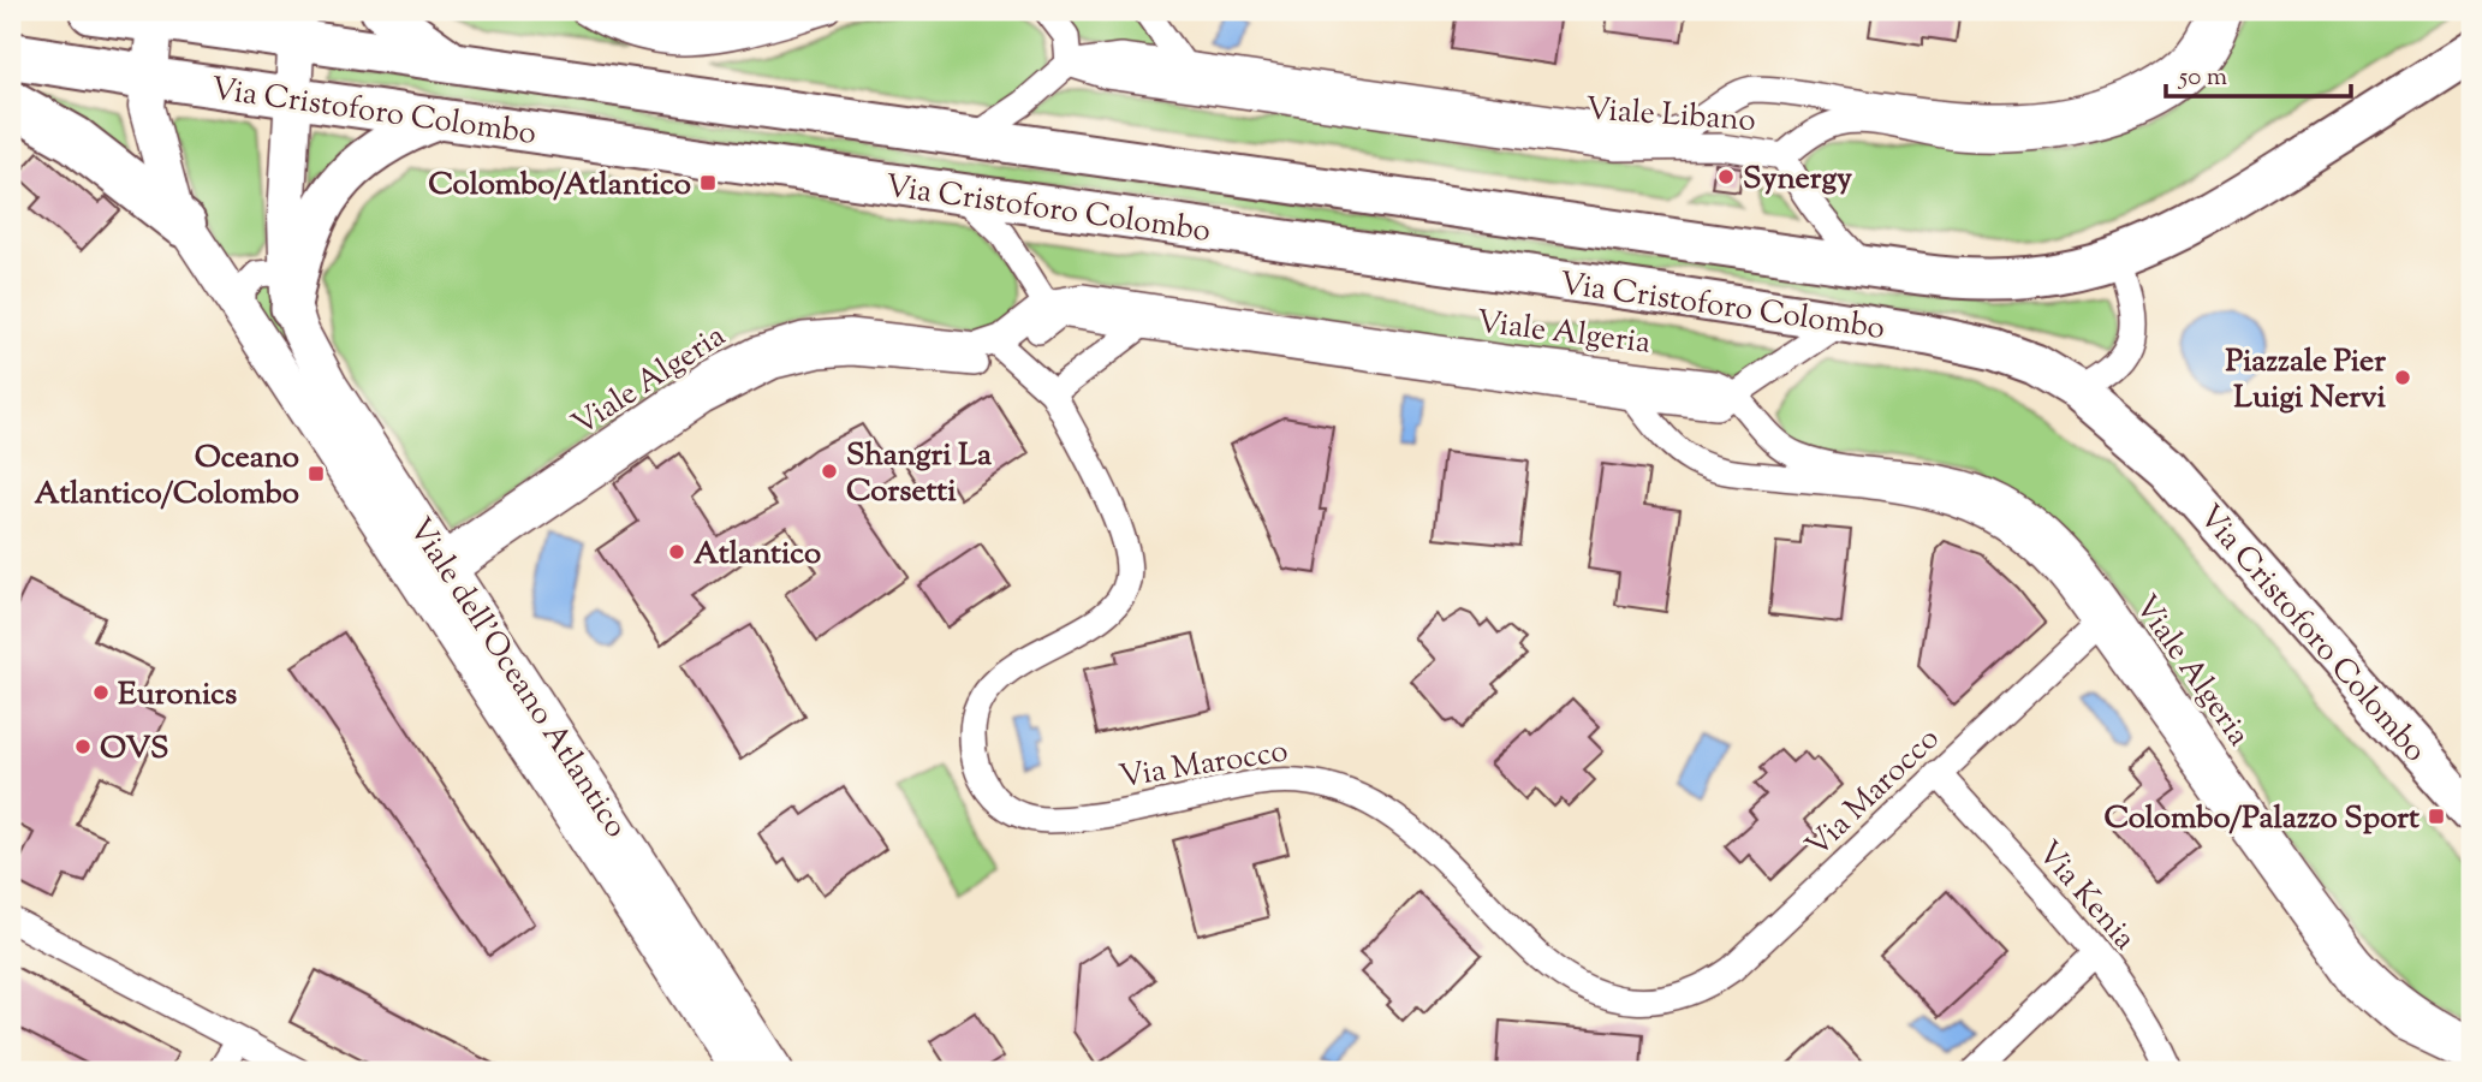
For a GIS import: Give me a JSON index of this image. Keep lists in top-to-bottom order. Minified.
{"streets":{"highway":["Via Cristoforo Colombo"],"main road":["Viale dell'Oceano Atlantico"],"street":["Viale Libano","Viale Algeria","Via Marocco","Via Kenia"]},"crossings":[["Via Cristoforo Colombo","Viale dell'Oceano Atlantico"],["Viale Algeria","Viale dell'Oceano Atlantico"],["Viale Algeria","Via Marocco"],["Via Marocco","Via Kenia"]],"places":{"other":["Synergy","Piazzale Pier Luigi Nervi","Shangri La Corsetti","Atlantico","Euronics","OVS"],"transit":["Colombo/Atlantico","Oceano Atlantico/Colombo","Colombo/Palazzo Sport"]},"scale_bar":"50 m"}
